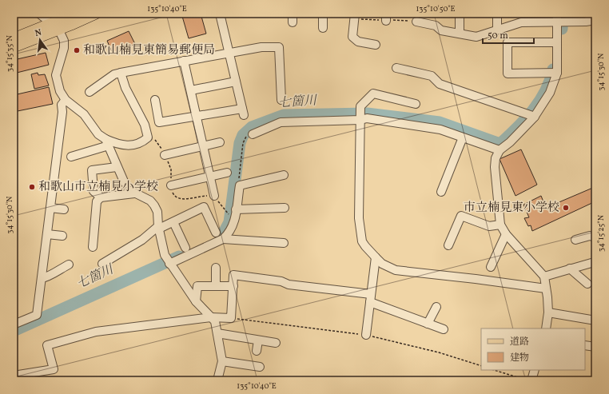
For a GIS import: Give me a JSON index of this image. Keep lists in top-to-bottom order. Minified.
{"water":["七箇川"],"places":["和歌山楠見東簡易郵便局","和歌山市立楠見小学校","市立楠見東小学校"],"legend":["道路","建物"],"scale_bar":"50 m","north":"top","coordinates":["135°10'40\"E","135°10'50\"E","34°15'35\"N","34°15'30\"N","34°15'25\"N"]}
